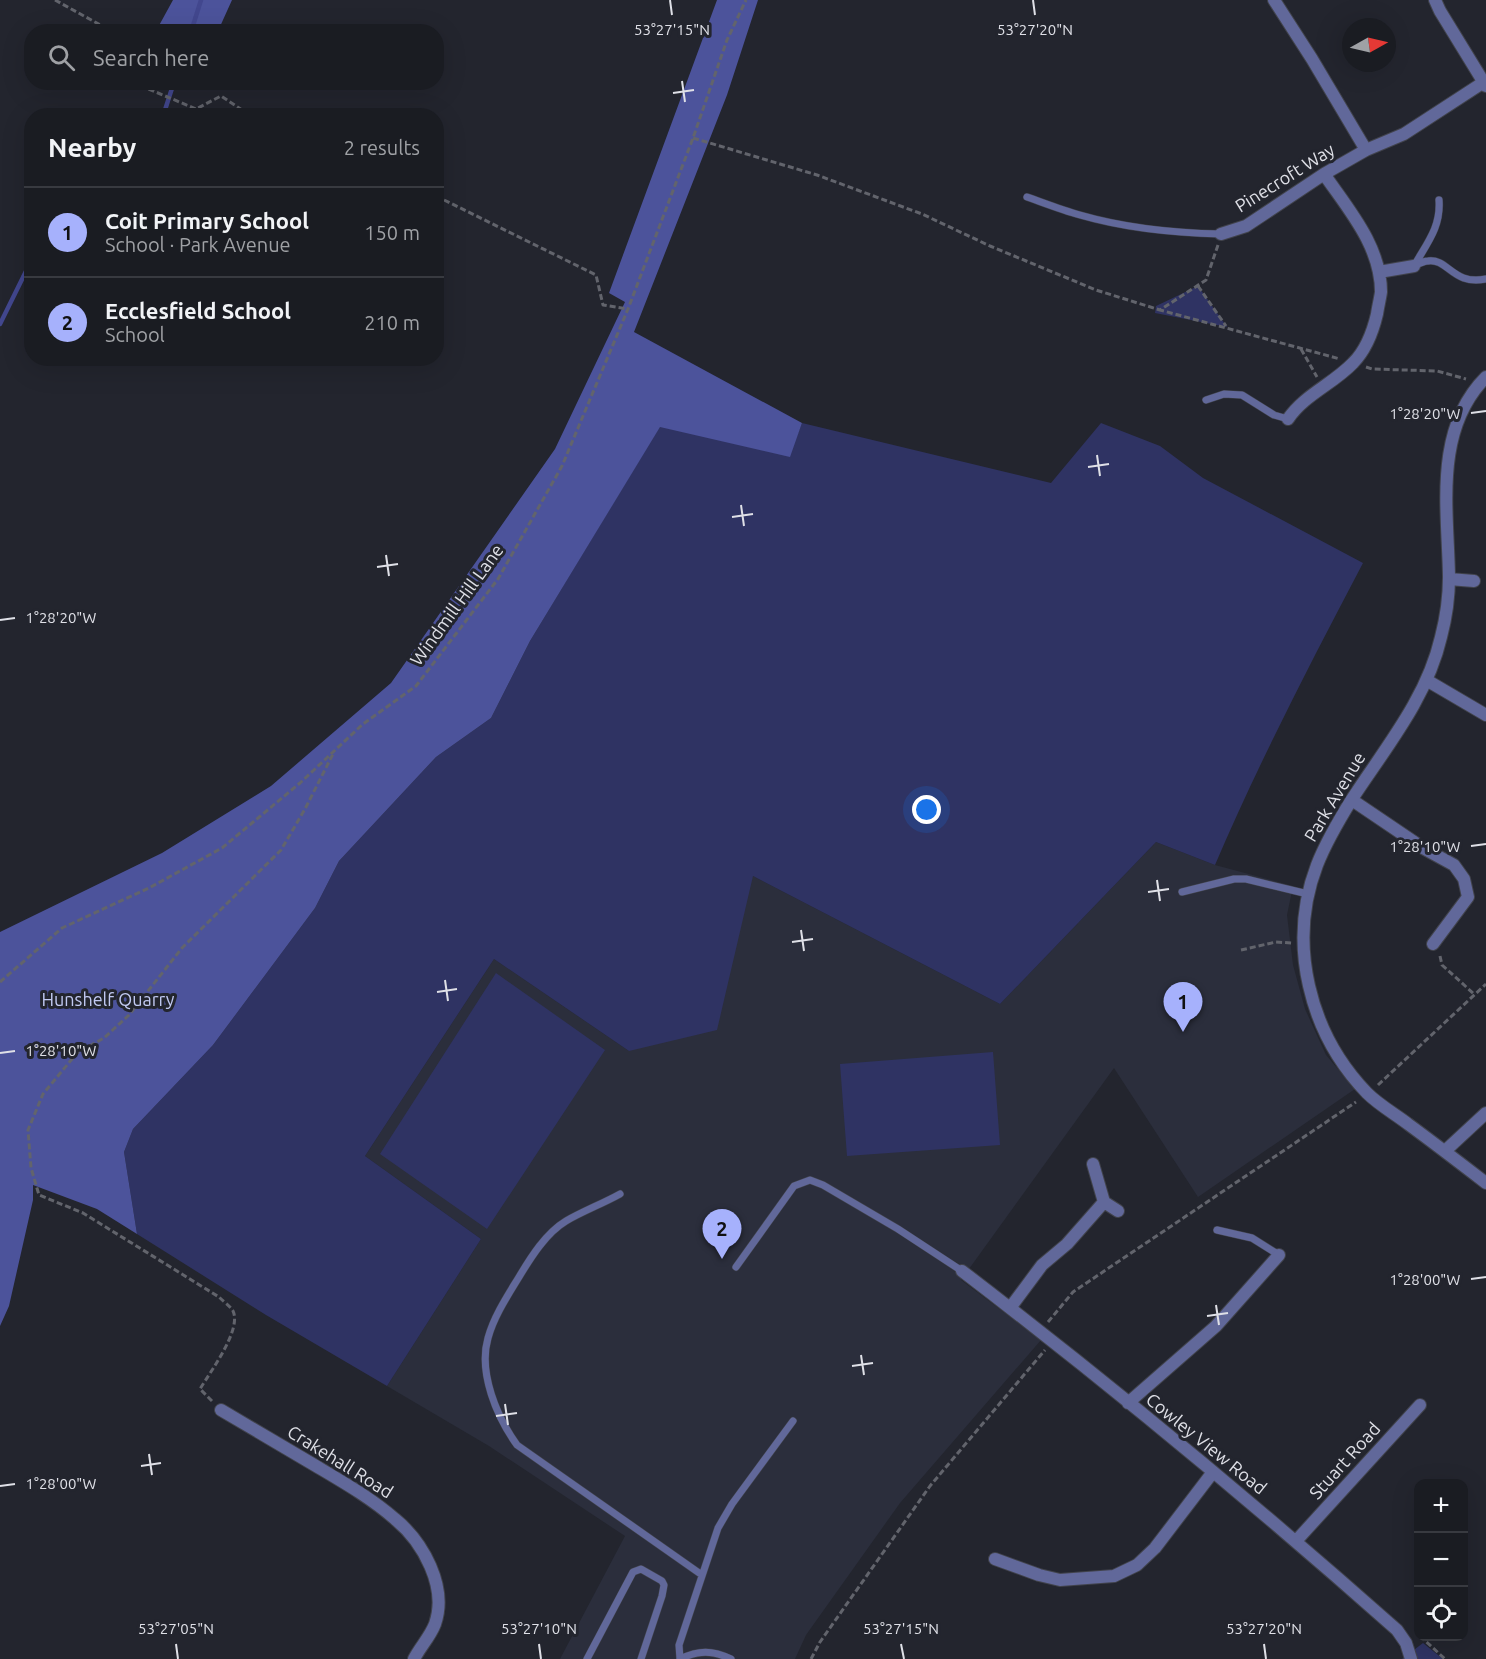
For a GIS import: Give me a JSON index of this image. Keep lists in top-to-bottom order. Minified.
{"streets":{"street":["Pinecroft Way","Park Avenue","Cowley View Road","Stuart Road","Crakehall Road"],"path":["Windmill Hill Lane"]},"crossings":[["Cowley View Road","Stuart Road"]],"parks":["Hunshelf Quarry"],"north":"right","page":{"search":"Search here","heading":["Nearby","2 results"],"list":[{"mark":"1","name":"Coit Primary School","note":"School · Park Avenue","value":"150 m"},{"mark":"2","name":"Ecclesfield School","note":"School","value":"210 m"}],"pins":["1","2"],"map_buttons":["+","−"]},"coordinates":["53°27'15\"N","53°27'20\"N","1°28'20\"W","1°28'10\"W","1°28'00\"W","53°27'05\"N","53°27'10\"N"]}
